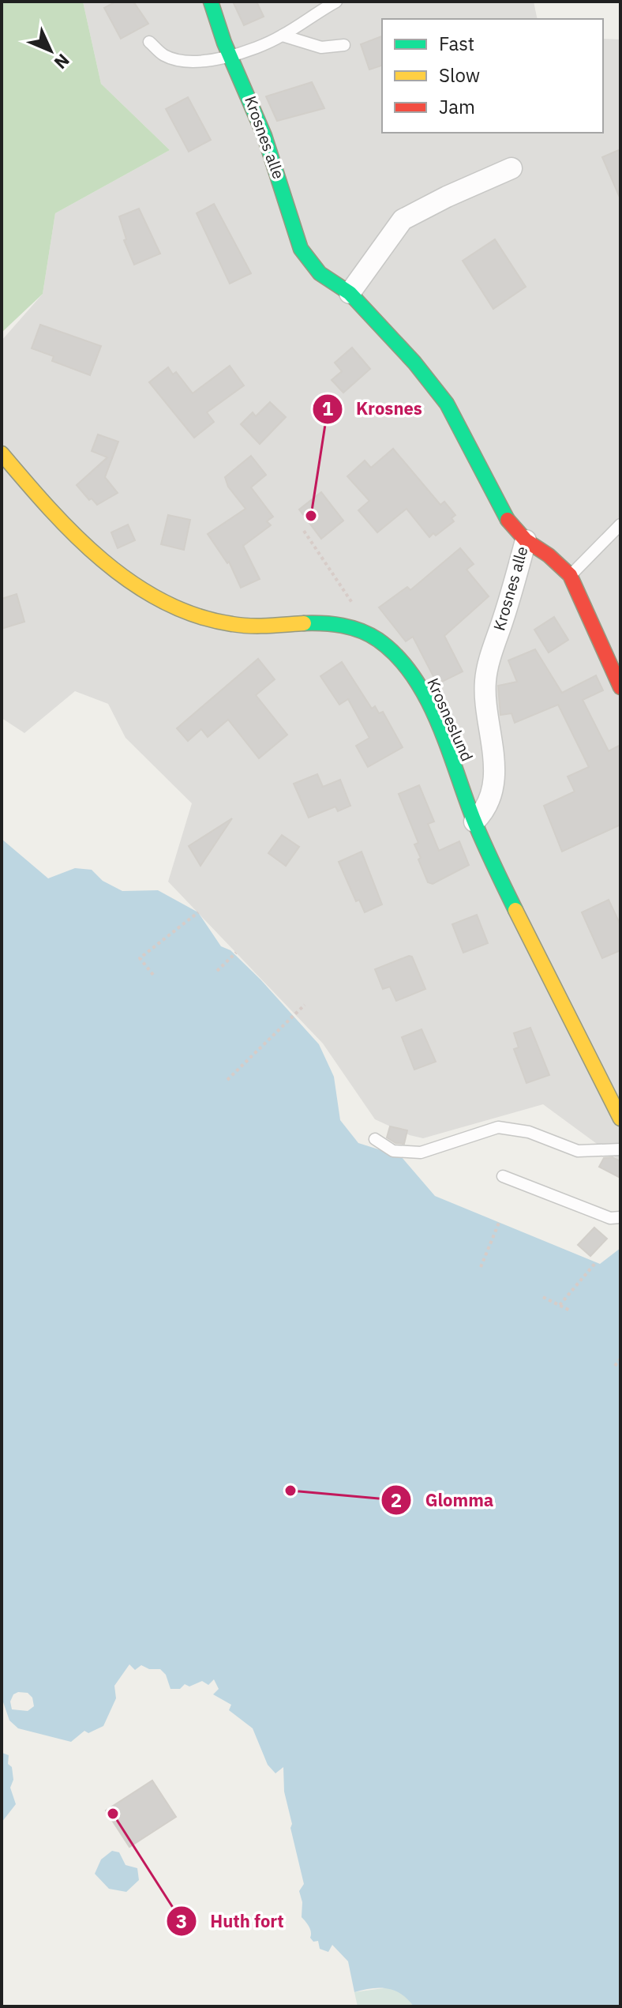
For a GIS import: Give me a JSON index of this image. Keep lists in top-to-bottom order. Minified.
{"streets":{"street":["Krosnes alle","Krosneslund"]},"crossings":[["Krosnes alle","Krosneslund"]],"places":["Krosnes","Glomma","Huth fort"],"legend":["Fast","Slow","Jam"],"north":"bottom right"}
